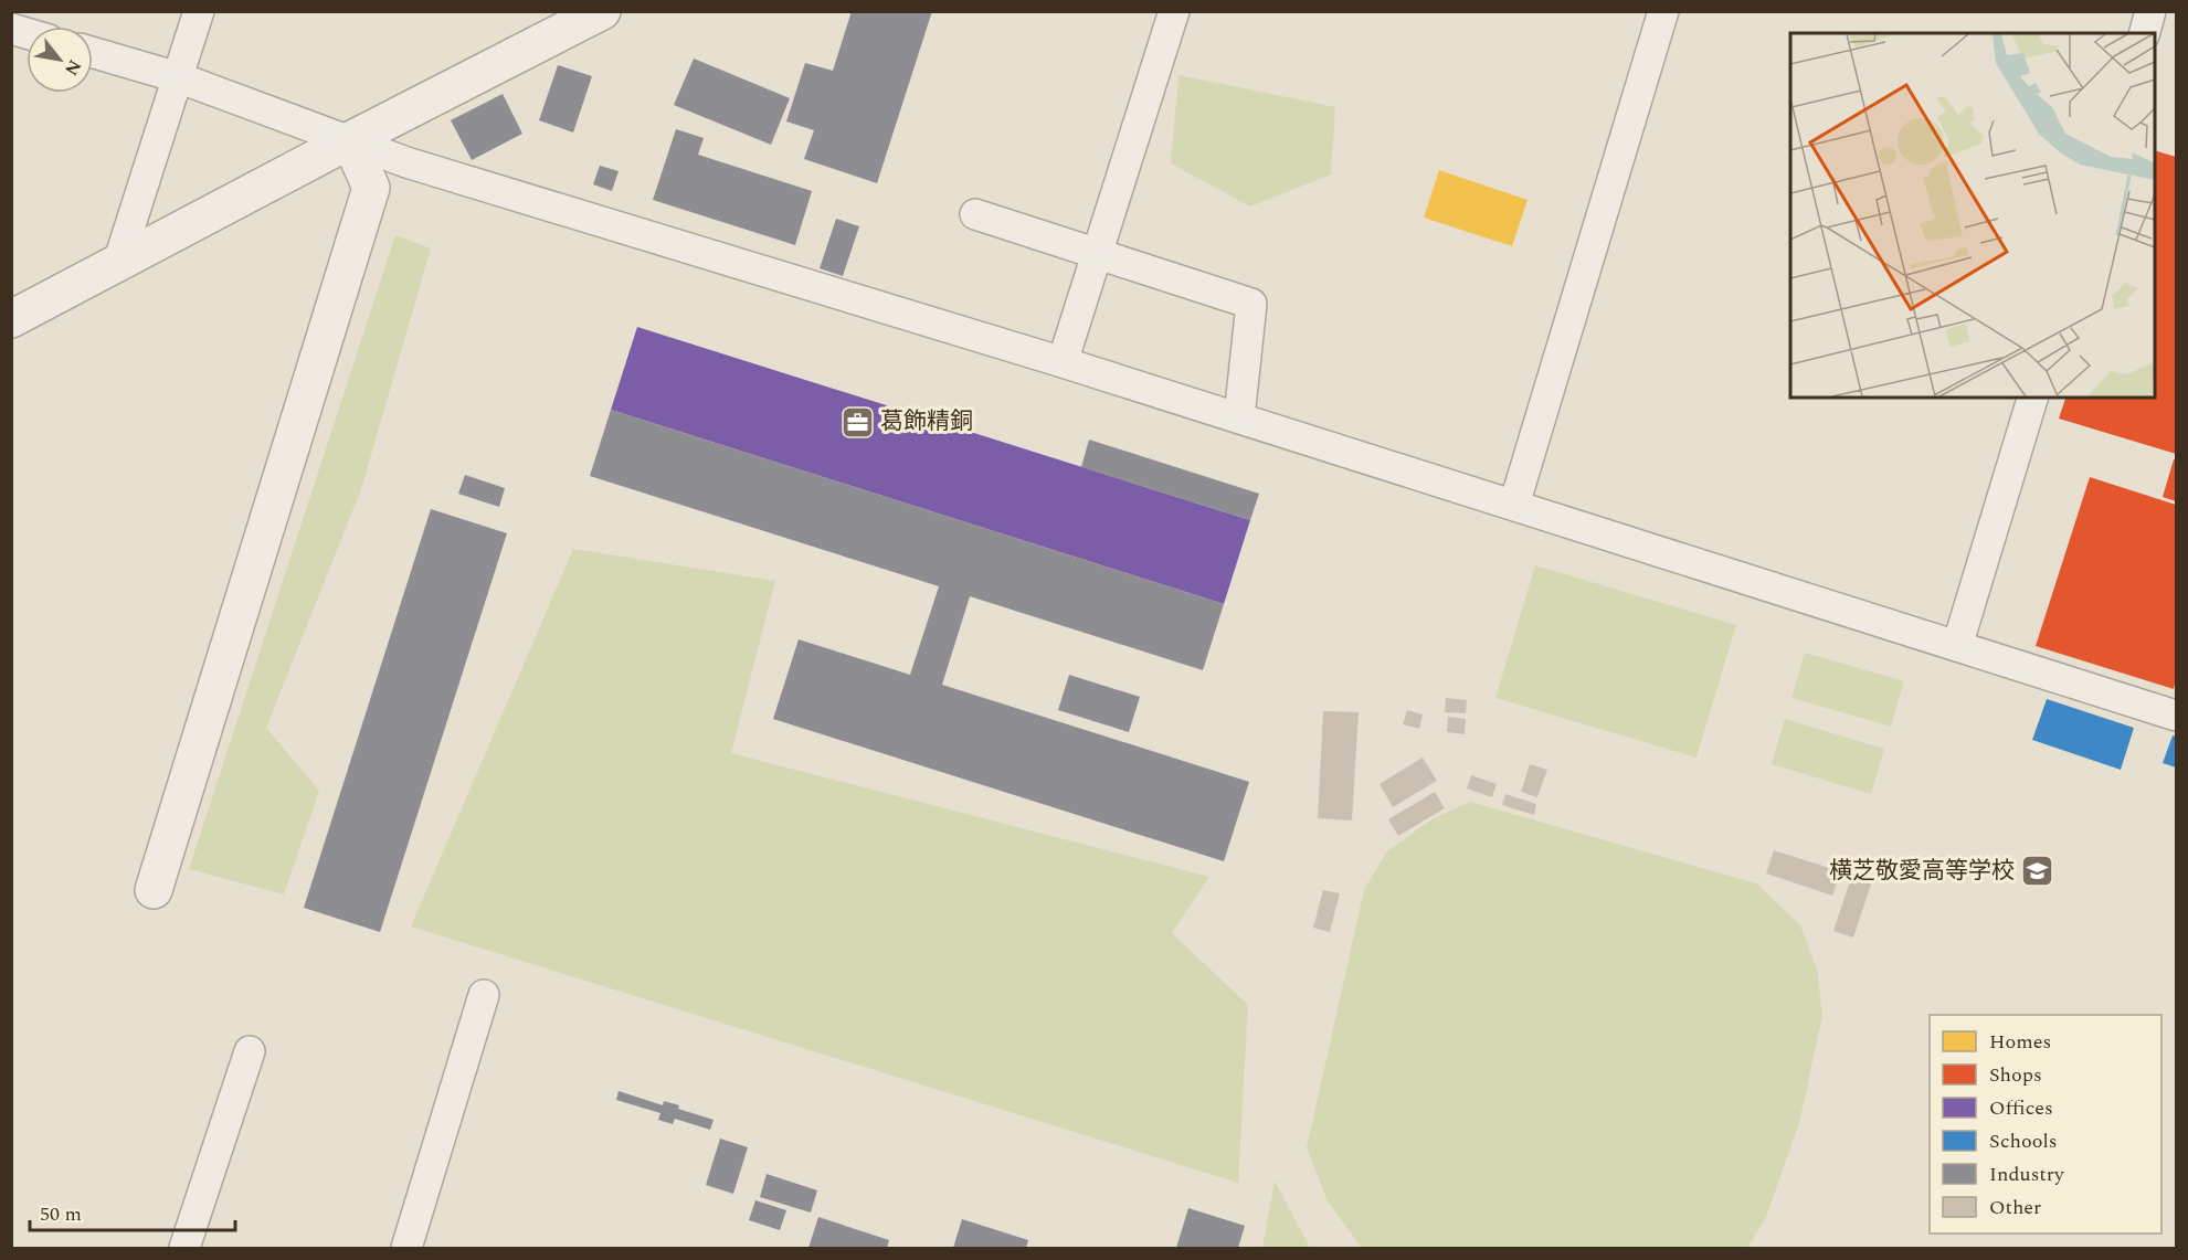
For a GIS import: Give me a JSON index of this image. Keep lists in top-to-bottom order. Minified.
{"places":{"office":["葛飾精銅"],"school or university":["横芝敬愛高等学校"]},"legend":["Homes","Shops","Offices","Schools","Industry","Other"],"scale_bar":"50 m","north":"bottom right"}
